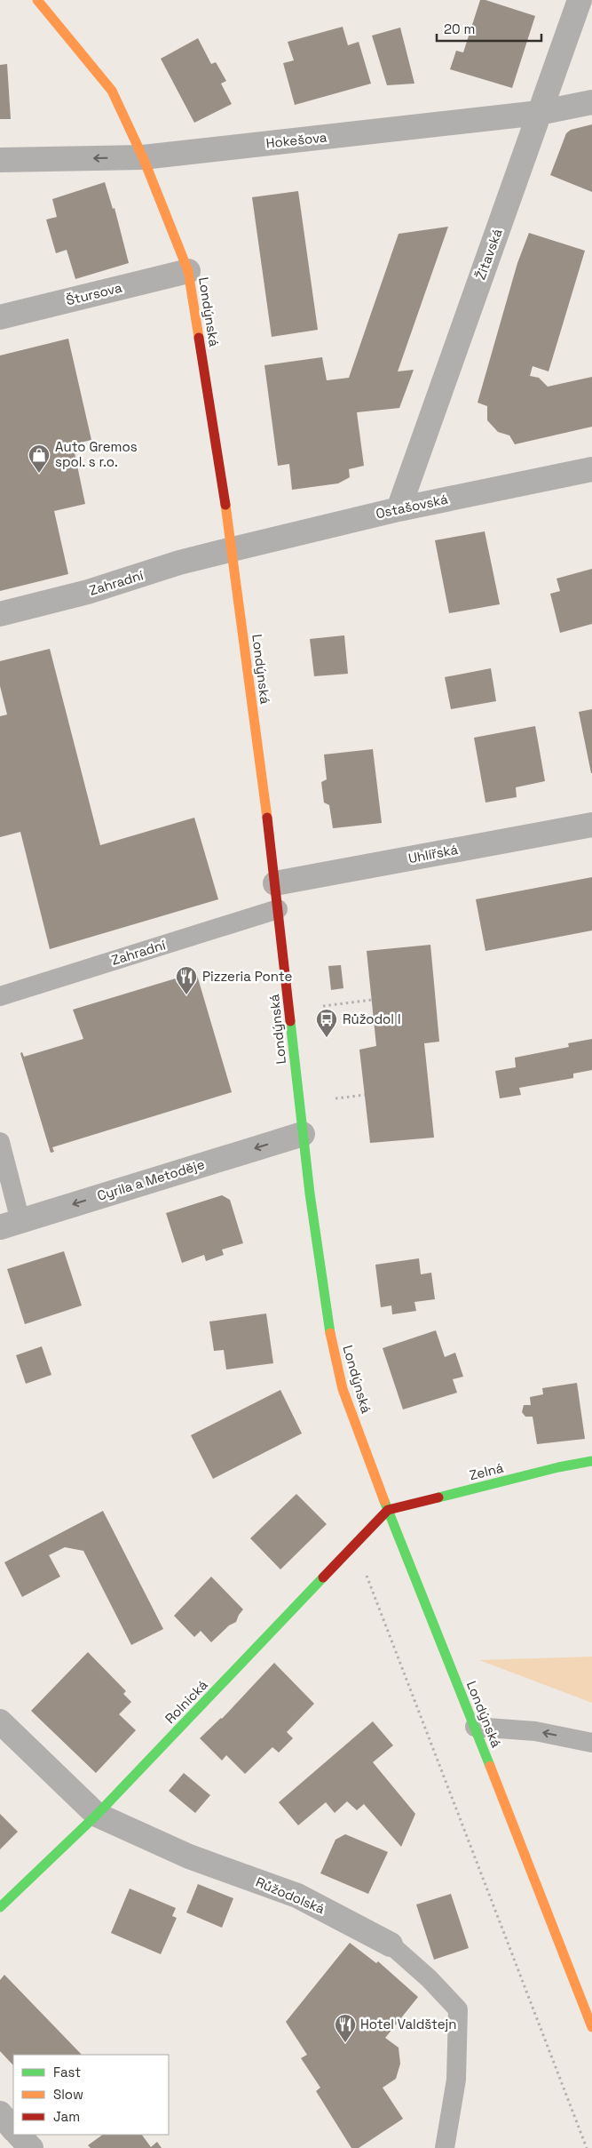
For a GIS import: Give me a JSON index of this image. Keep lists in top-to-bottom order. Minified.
{"streets":{"main road":["Londýnská","Zelná","Rolnická"],"street":["Hokešova","Žitavská","Štursova","Ostašovská","Zahradní","Uhlířská","Cyrila a Metoděje","Růžodolská"]},"crossings":[["Hokešova","Žitavská"],["Hokešova","Londýnská"],["Žitavská","Ostašovská"],["Štursova","Londýnská"],["Londýnská","Ostašovská"],["Londýnská","Zahradní"],["Londýnská","Uhlířská"],["Londýnská","Cyrila a Metoděje"],["Londýnská","Zelná"],["Londýnská","Rolnická"],["Ostašovská","Zahradní"],["Zelná","Rolnická"],["Rolnická","Růžodolská"]],"one_way":["Cyrila a Metoděje"],"places":{"shop":["Auto Gremos spol. s r.o."],"restaurant":["Pizzeria Ponte","Hotel Valdštejn"],"bus stop":["Růžodol I"]},"legend":["Fast","Slow","Jam"],"scale_bar":"20 m"}
